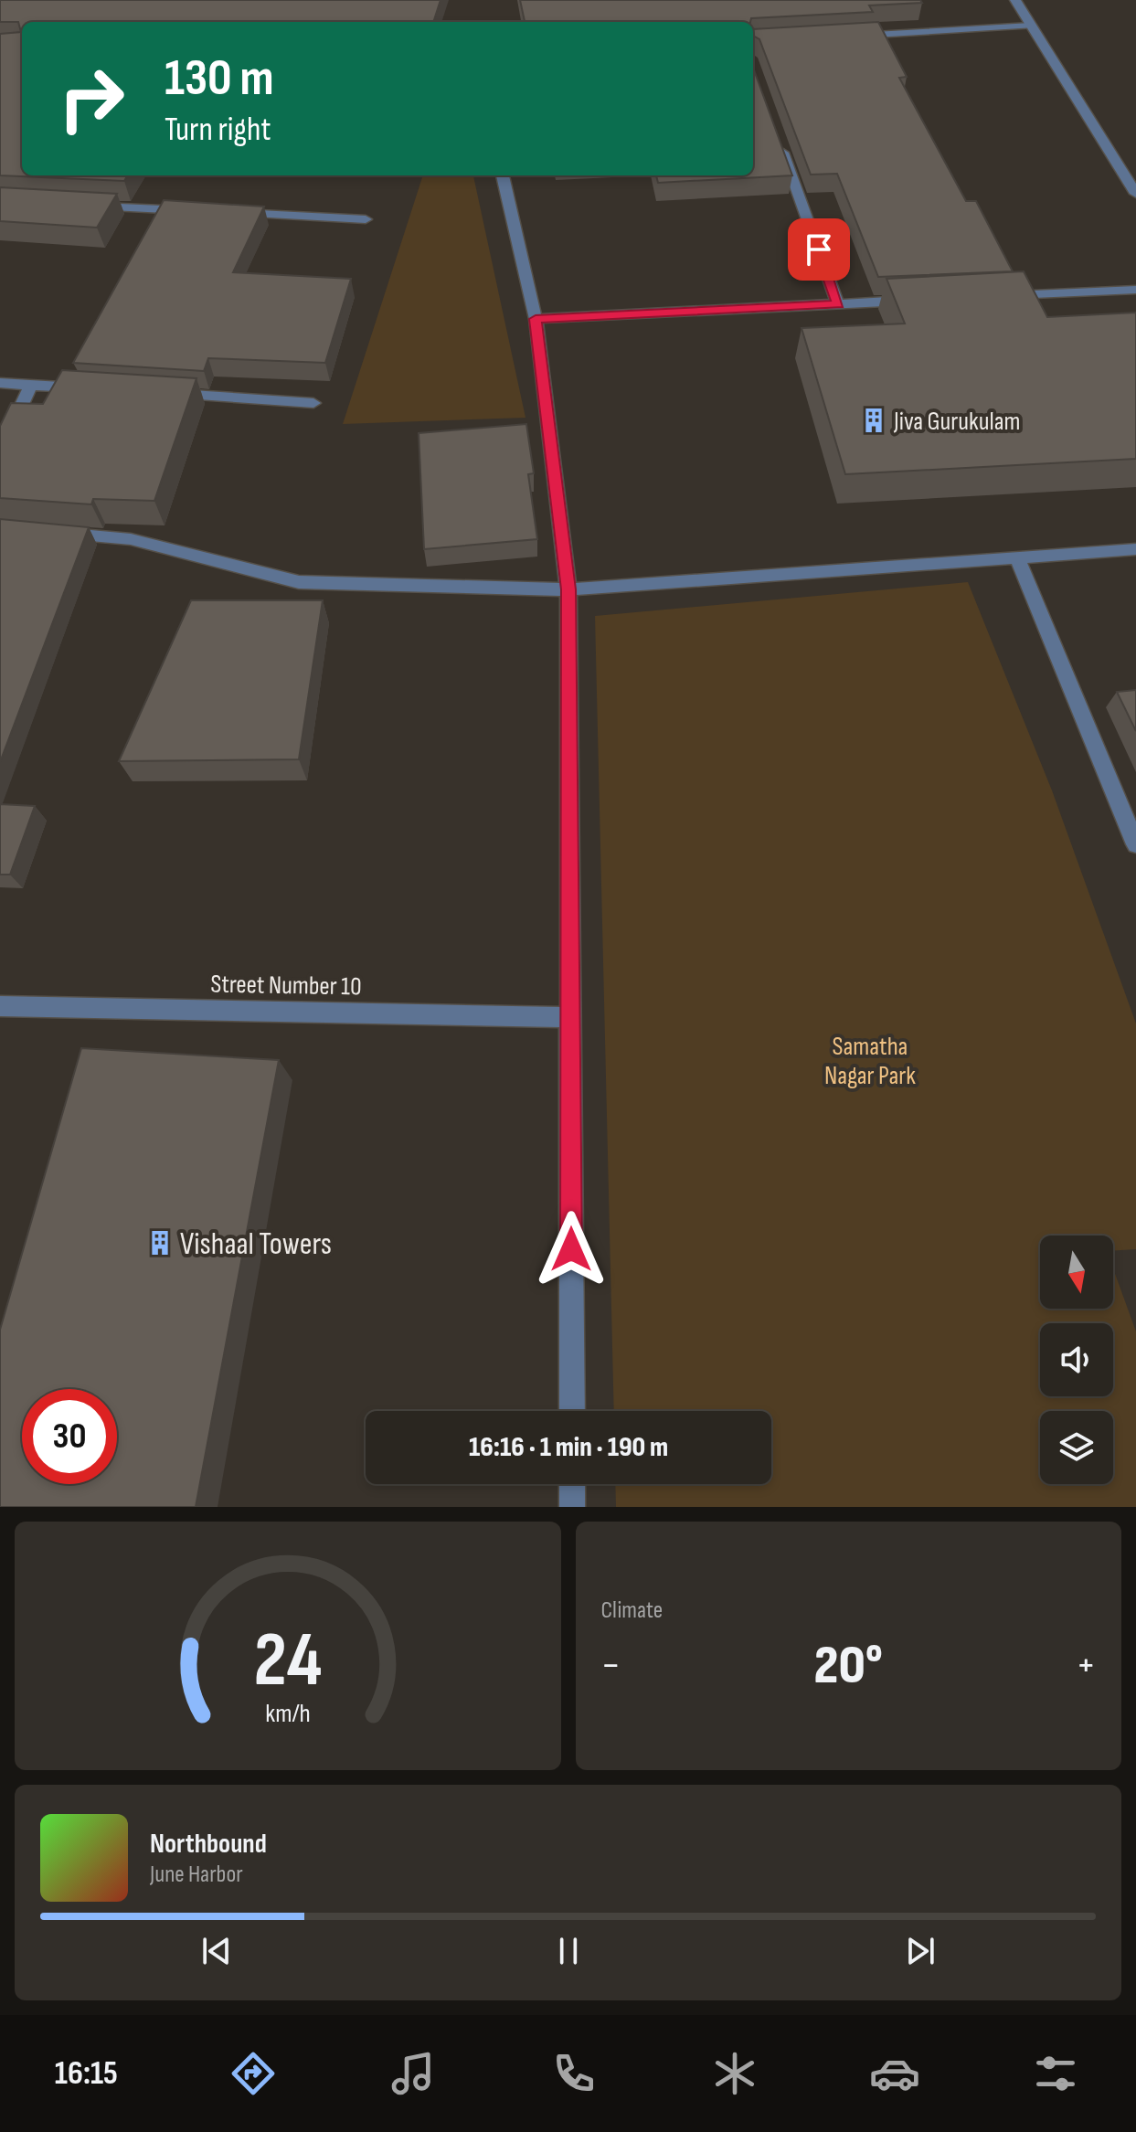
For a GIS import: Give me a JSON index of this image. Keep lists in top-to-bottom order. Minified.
{"streets":{"street":["Street Number 10"]},"parks":["Samatha Nagar Park"],"places":{"building":["Jiva Gurukulam","Vishaal Towers"]},"north":"bottom","page":{"turn":["130 m","Turn right"],"limit":"30","trip":"16:16 · 1 min · 190 m","tile":"Climate","heat":["−","20°","+"],"song":["Northbound","June Harbor"],"tabs":"16:15","gauge":["24","km/h"]}}
